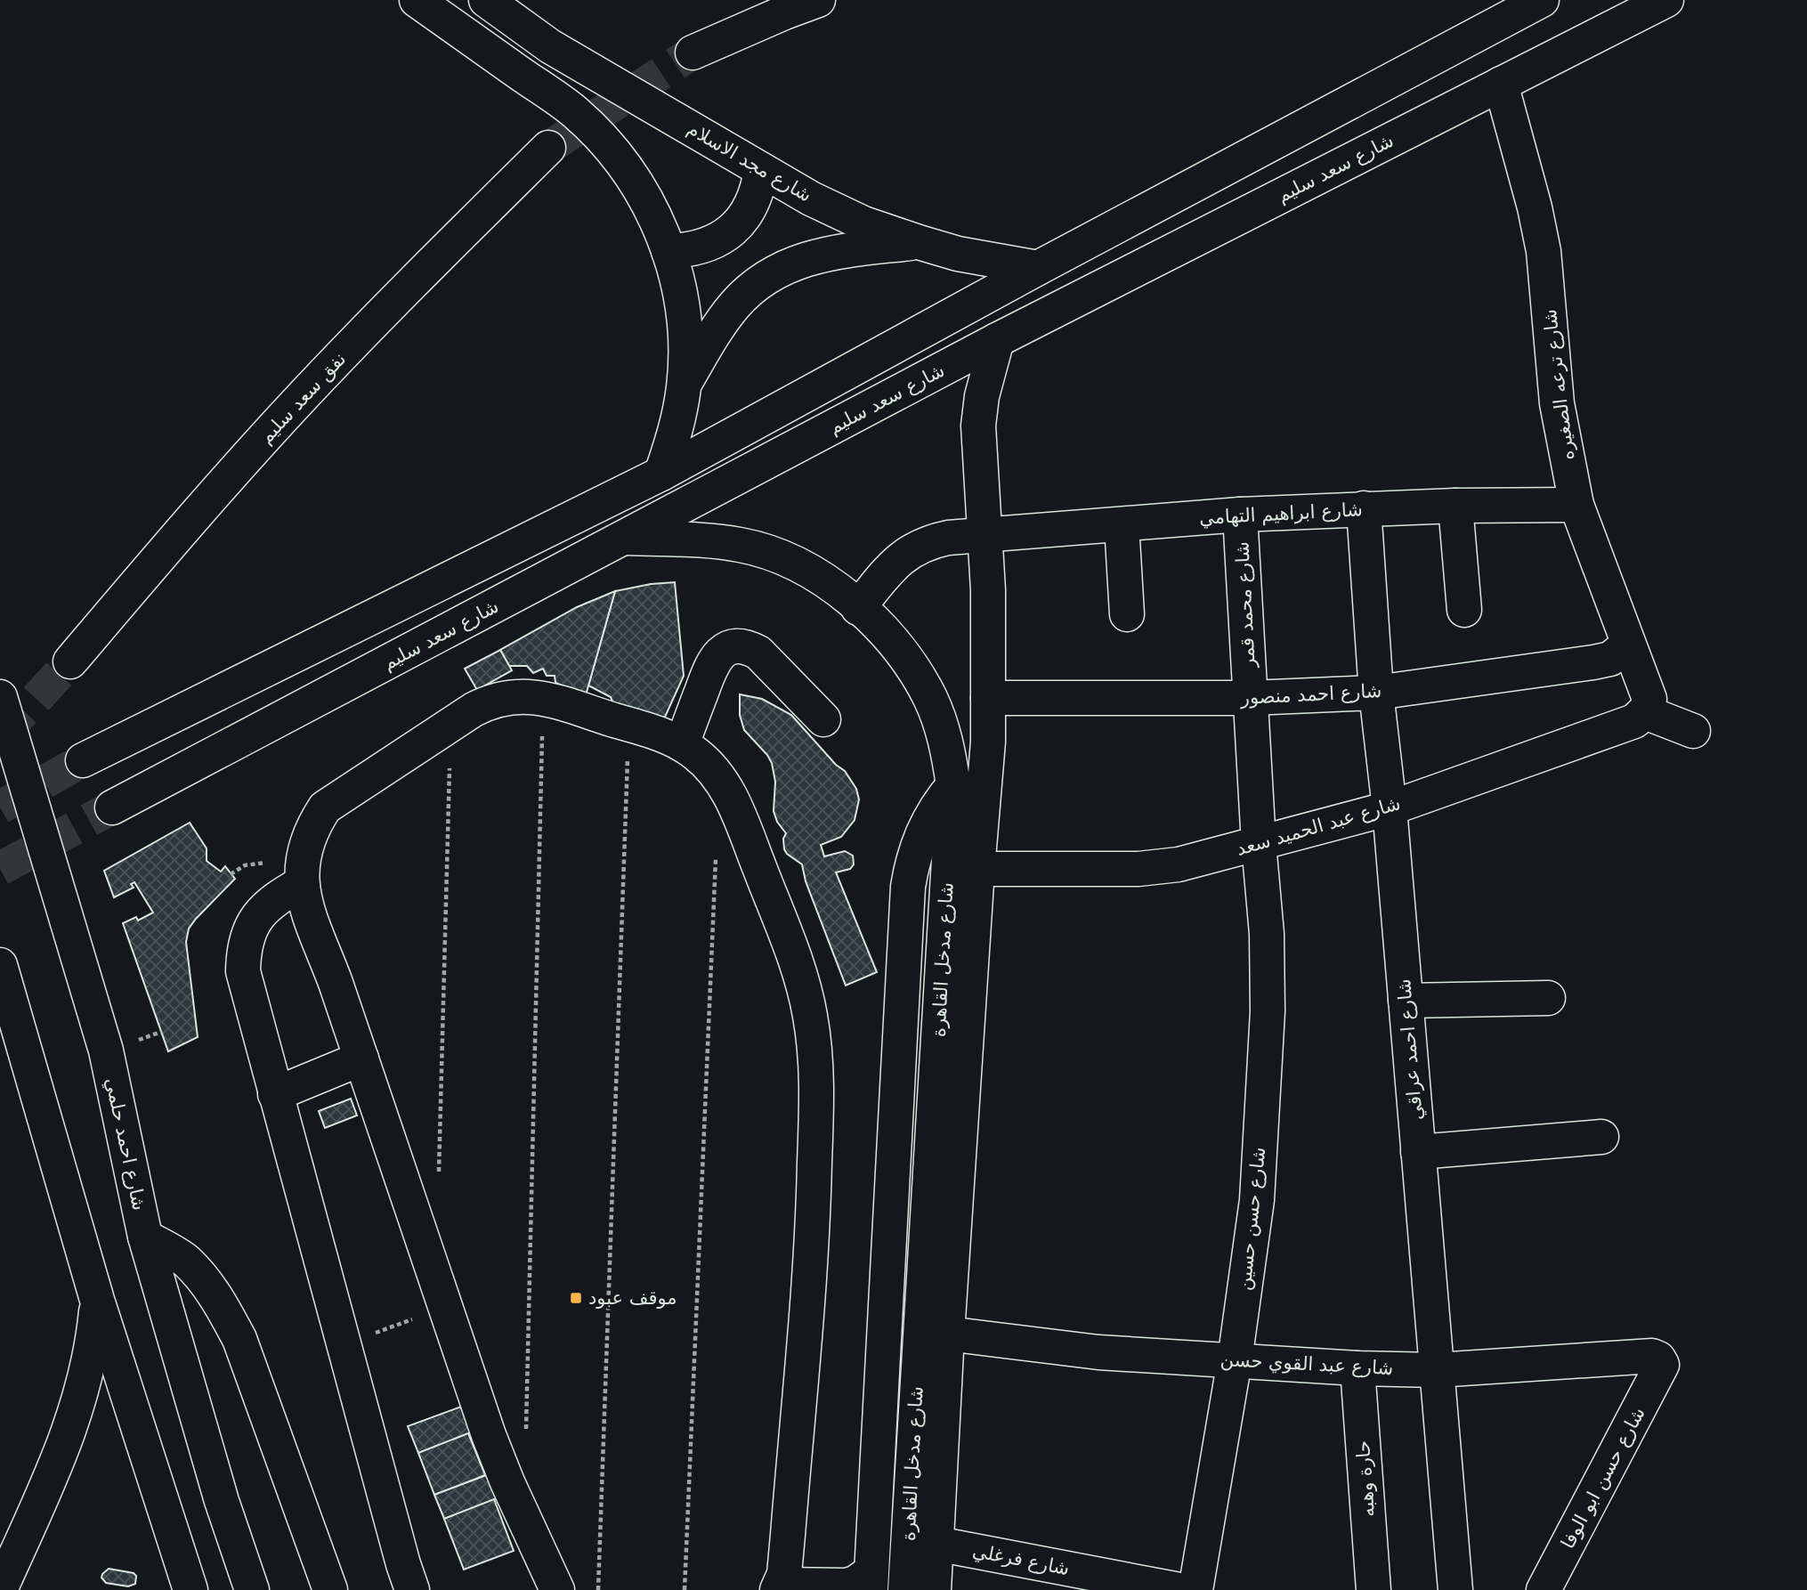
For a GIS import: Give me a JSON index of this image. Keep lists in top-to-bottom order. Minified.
{"streets":{"main road":["شارع مجد الاسلام","شارع سعد سليم","شارع ترعه الصغيره","نفق سعد سليم","شارع ابراهيم التهامي","شارع محمد قمر","شارع احمد منصور","شارع عبد الحميد سعد","شارع مدخل القاهرة","شارع احمد عراقي","شارع احمد حلمي","شارع حسن حسين","شارع عبد القوي حسن","شارع حسن ابو الوفا","حارة وهبه","شارع فرغلي"]},"crossings":[["شارع سعد سليم","شارع ترعه الصغيره"],["شارع سعد سليم","شارع مدخل القاهرة"],["شارع ترعه الصغيره","شارع ابراهيم التهامي"],["شارع ترعه الصغيره","شارع احمد منصور"],["شارع ترعه الصغيره","شارع عبد الحميد سعد"],["شارع ابراهيم التهامي","شارع محمد قمر"],["شارع ابراهيم التهامي","شارع مدخل القاهرة"],["شارع ابراهيم التهامي","شارع احمد عراقي"],["شارع محمد قمر","شارع احمد منصور"],["شارع محمد قمر","شارع عبد الحميد سعد"],["شارع محمد قمر","شارع حسن حسين"],["شارع احمد منصور","شارع مدخل القاهرة"],["شارع احمد منصور","شارع احمد عراقي"],["شارع عبد الحميد سعد","شارع مدخل القاهرة"],["شارع عبد الحميد سعد","شارع احمد عراقي"],["شارع عبد الحميد سعد","شارع حسن حسين"],["شارع مدخل القاهرة","شارع عبد القوي حسن"],["شارع مدخل القاهرة","شارع فرغلي"],["شارع احمد عراقي","شارع عبد القوي حسن"],["شارع حسن حسين","شارع عبد القوي حسن"],["شارع عبد القوي حسن","شارع حسن ابو الوفا"],["شارع عبد القوي حسن","حارة وهبه"]],"places":{"transit":["موقف عبود"]}}
